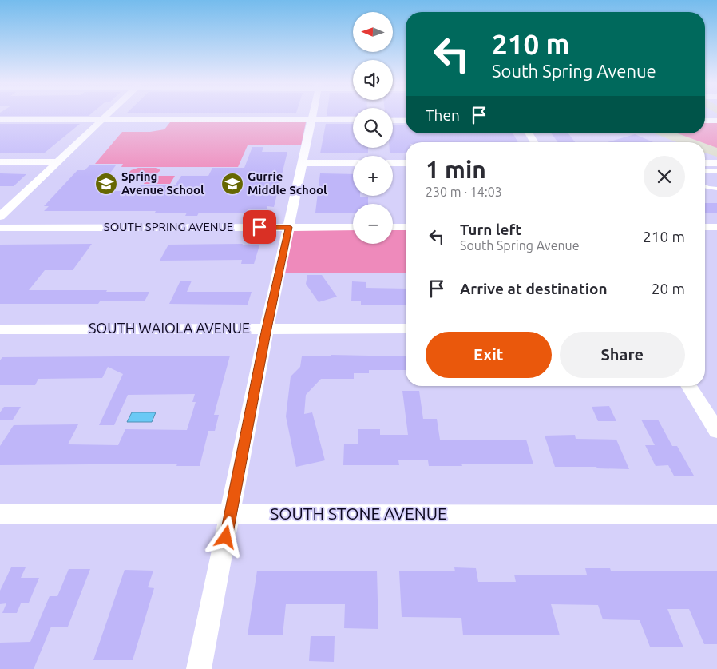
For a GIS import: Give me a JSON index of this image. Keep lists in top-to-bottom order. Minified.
{"streets":{"street":["SOUTH SPRING AVENUE","SOUTH WAIOLA AVENUE","SOUTH STONE AVENUE"]},"places":{"school or university":["Spring Avenue School","Gurrie Middle School"]},"north":"left","page":{"map_buttons":["+","−"],"turn":["210 m","South Spring Avenue"],"then":"Then","heading":["1 min","230 m · 14:03"],"list":[{"name":"Turn left","note":"South Spring Avenue","value":"210 m"},{"name":"Arrive at destination","value":"20 m"}],"buttons":["Exit","Share"]}}
